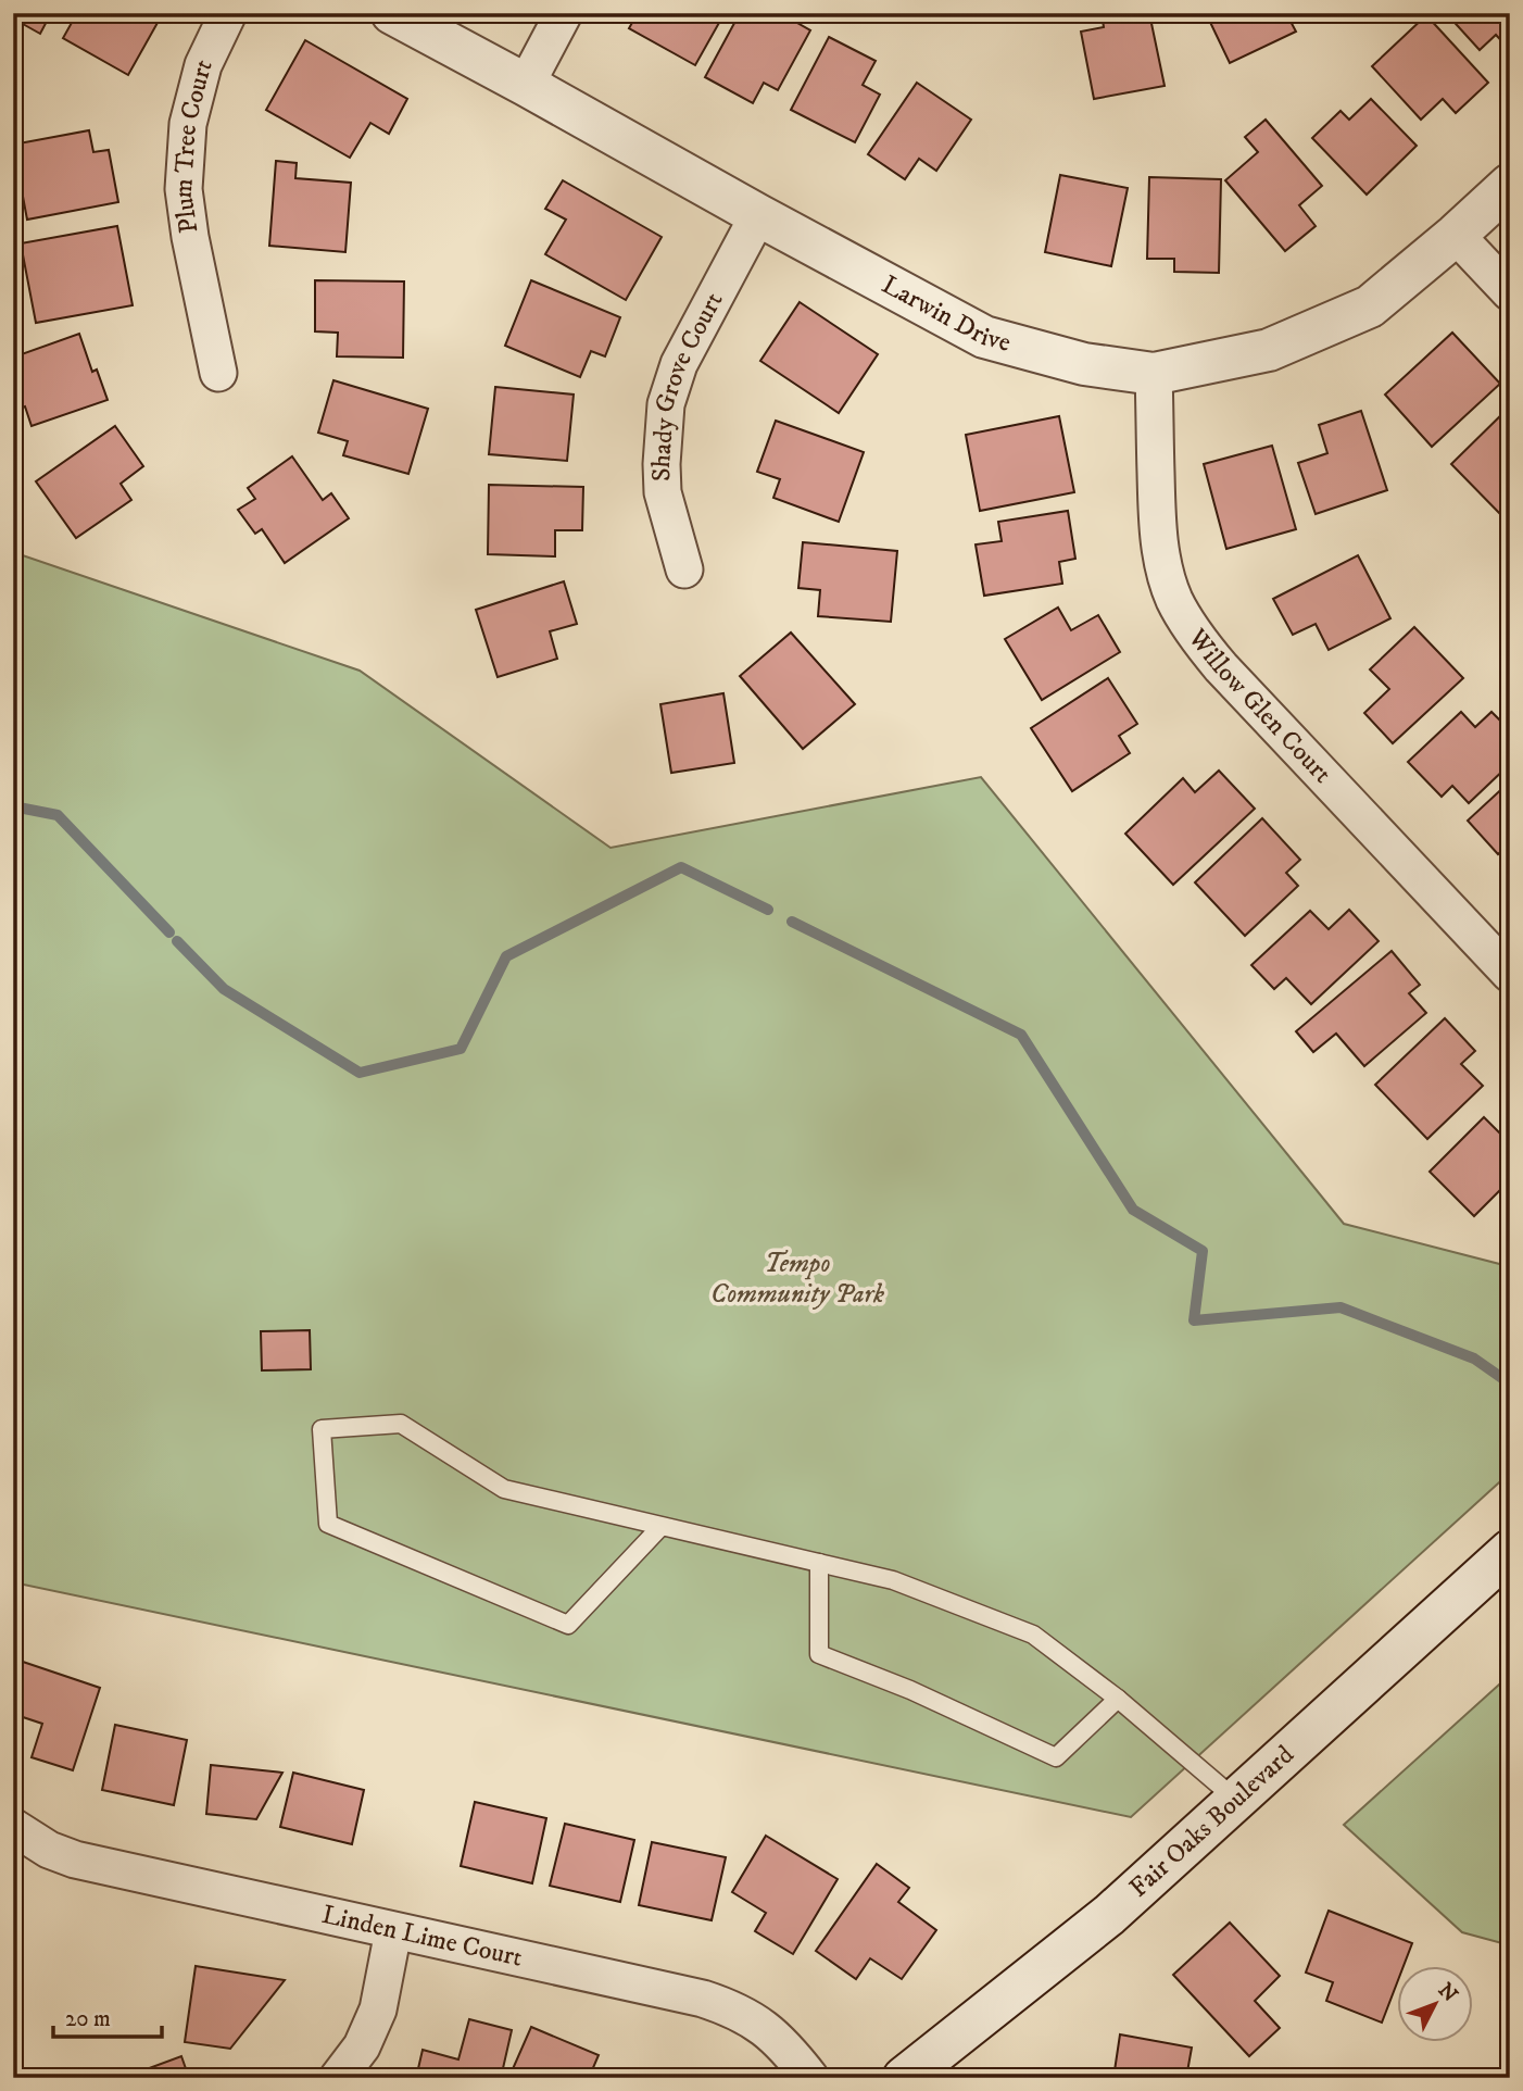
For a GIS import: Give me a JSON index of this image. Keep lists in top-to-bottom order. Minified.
{"streets":{"street":["Plum Tree Court","Larwin Drive","Shady Grove Court","Willow Glen Court","Fair Oaks Boulevard","Linden Lime Court"]},"crossings":[["Larwin Drive","Shady Grove Court"],["Larwin Drive","Willow Glen Court"]],"parks":["Tempo Community Park"],"scale_bar":"20 m","north":"top right"}
